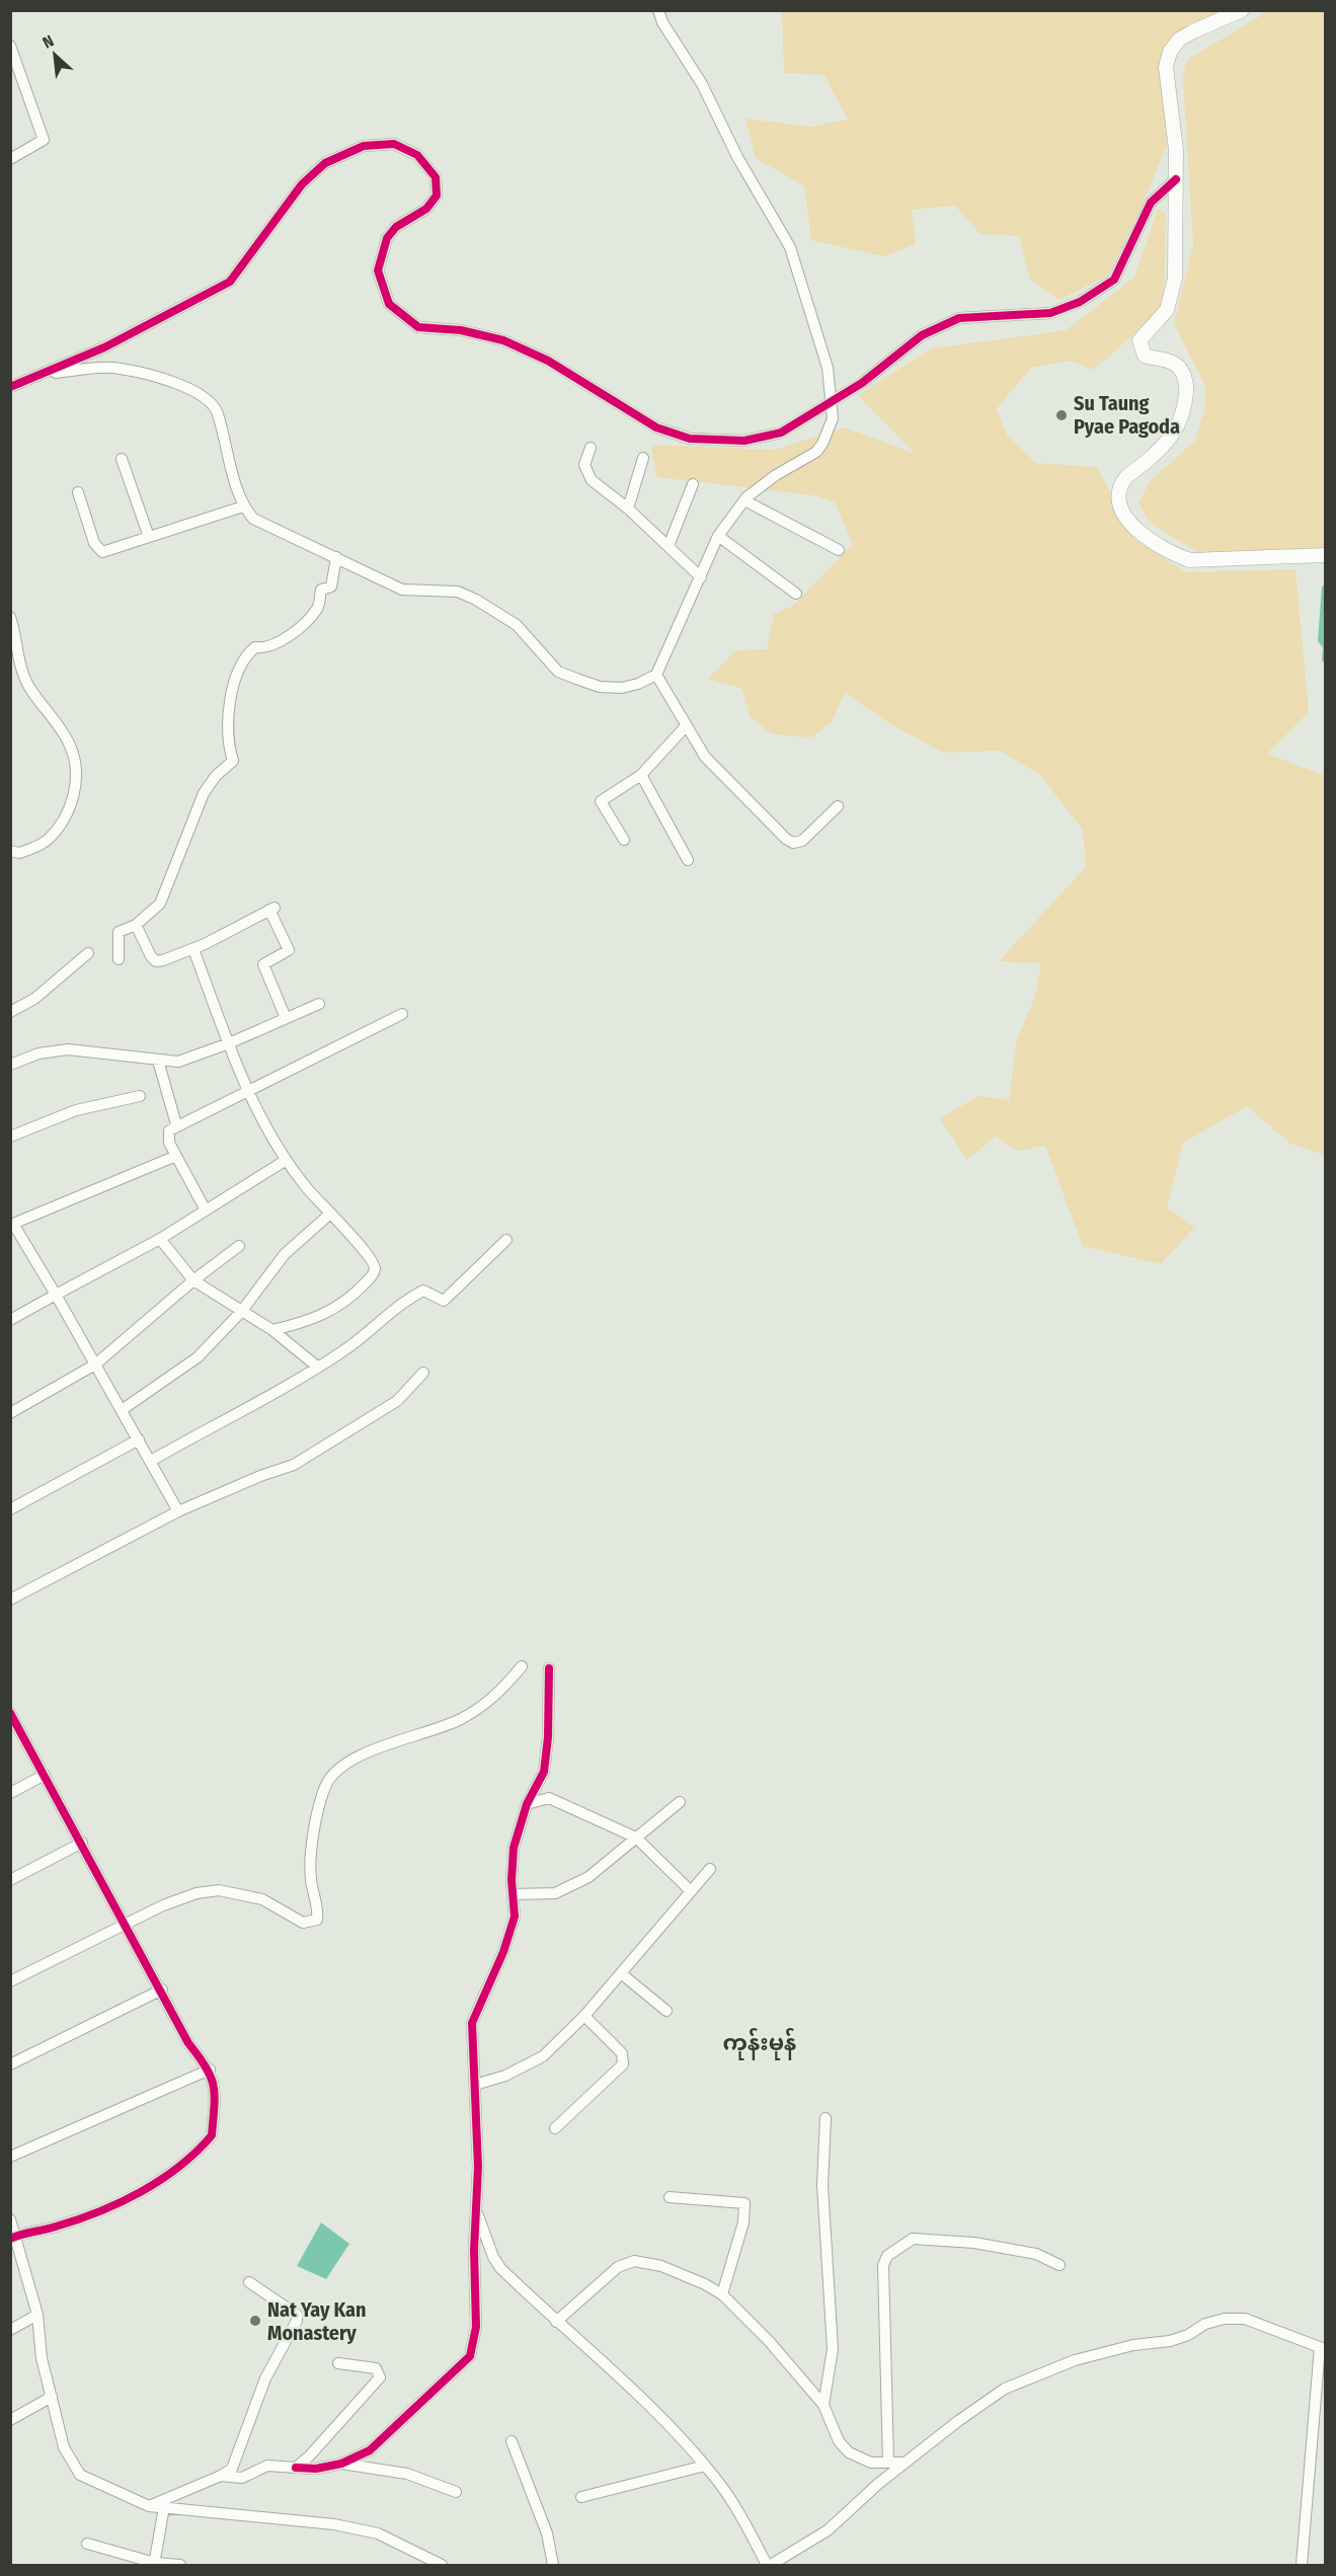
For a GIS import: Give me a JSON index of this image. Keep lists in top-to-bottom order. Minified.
{"districts":["ကုန်းမုန်"],"places":["Su Taung Pyae Pagoda","Nat Yay Kan Monastery"],"north":"top left"}
